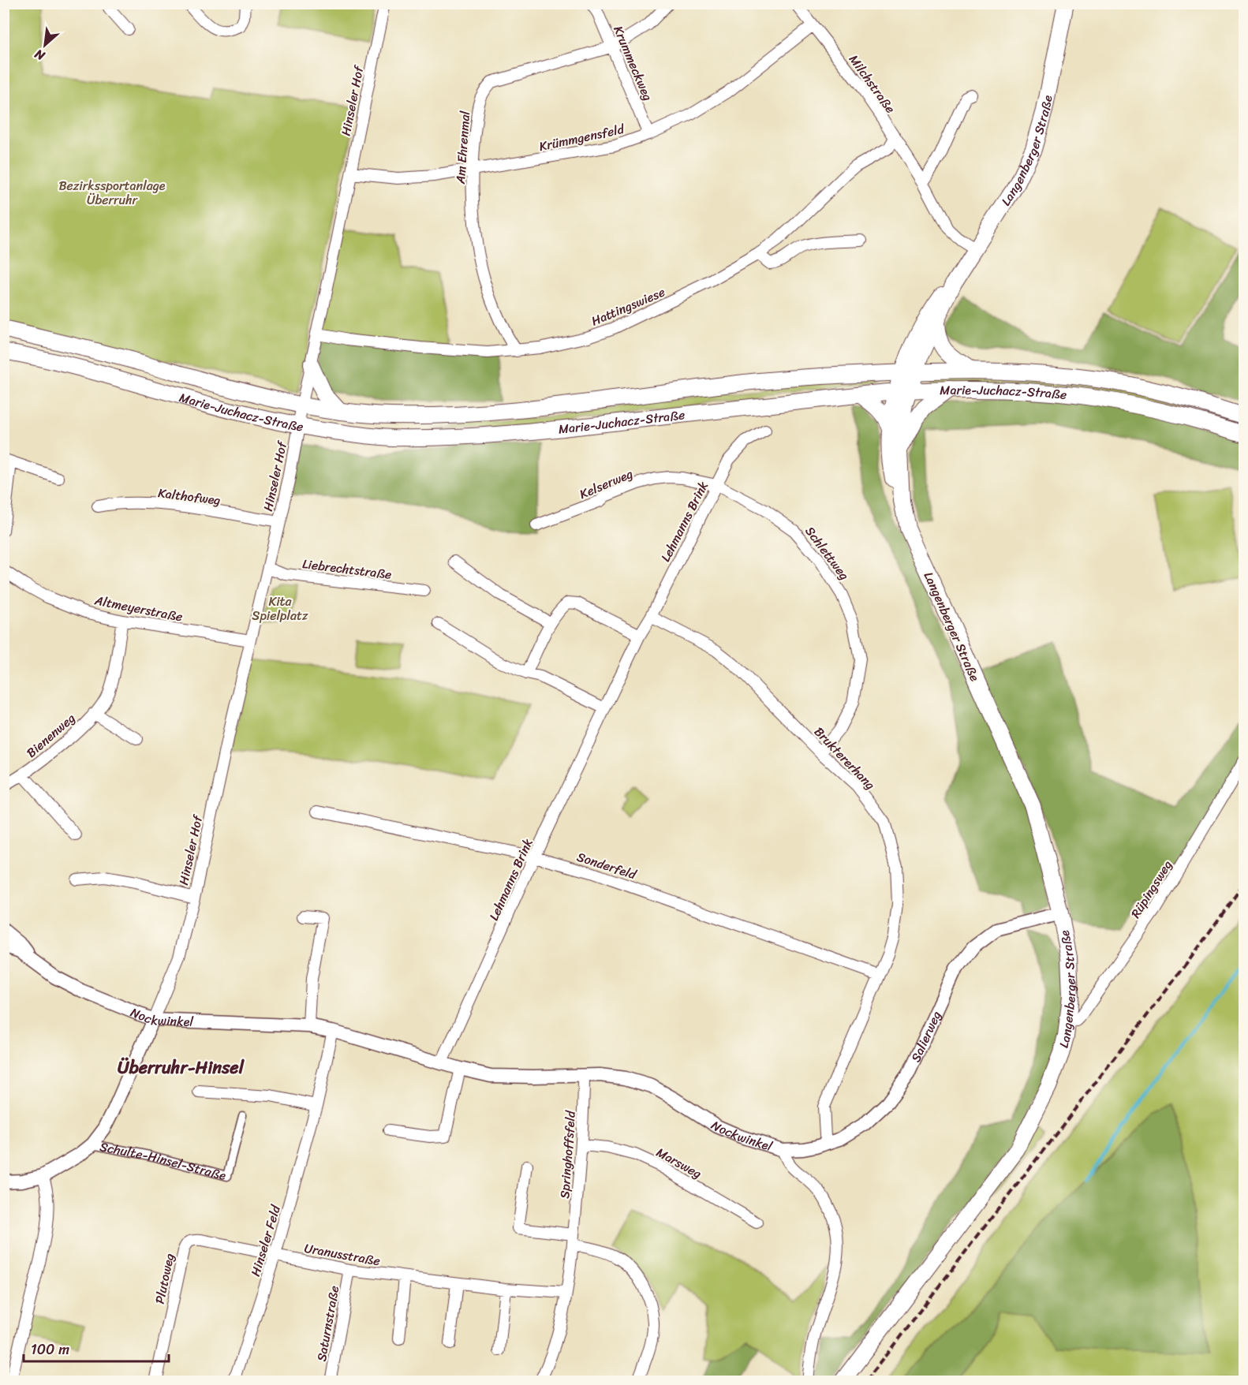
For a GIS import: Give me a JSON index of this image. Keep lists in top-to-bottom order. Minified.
{"streets":{"main road":["Langenberger Straße","Marie-Juchacz-Straße"],"street":["Krummeckweg","Milchstraße","Hinseler Hof","Krümmgensfeld","Am Ehrenmal","Hattingswiese","Kelserweg","Kalthofweg","Lehmanns Brink","Schlettweg","Liebrechtstraße","Altmeyerstraße","Bienenweg","Bruktererhang","Sonderfeld","Rüpingsweg","Nockwinkel","Salierweg","Springhoffsfeld","Schulte-Hinsel-Straße","Marsweg","Hinseler Feld","Uranusstraße","Plutoweg","Saturnstraße"]},"crossings":[["Krummeckweg","Krümmgensfeld"],["Krummeckweg","Am Ehrenmal"],["Milchstraße","Krümmgensfeld"],["Milchstraße","Langenberger Straße"],["Milchstraße","Hattingswiese"],["Hinseler Hof","Krümmgensfeld"],["Hinseler Hof","Hattingswiese"],["Hinseler Hof","Marie-Juchacz-Straße"],["Hinseler Hof","Kalthofweg"],["Hinseler Hof","Liebrechtstraße"],["Hinseler Hof","Altmeyerstraße"],["Hinseler Hof","Nockwinkel"],["Hinseler Hof","Schulte-Hinsel-Straße"],["Krümmgensfeld","Am Ehrenmal"],["Am Ehrenmal","Hattingswiese"],["Langenberger Straße","Marie-Juchacz-Straße"],["Langenberger Straße","Rüpingsweg"],["Langenberger Straße","Salierweg"],["Kelserweg","Lehmanns Brink"],["Kelserweg","Schlettweg"],["Lehmanns Brink","Schlettweg"],["Lehmanns Brink","Bruktererhang"],["Lehmanns Brink","Sonderfeld"],["Lehmanns Brink","Nockwinkel"],["Schlettweg","Bruktererhang"],["Altmeyerstraße","Bienenweg"],["Bruktererhang","Sonderfeld"],["Bruktererhang","Salierweg"],["Nockwinkel","Salierweg"],["Nockwinkel","Springhoffsfeld"],["Nockwinkel","Schulte-Hinsel-Straße"],["Nockwinkel","Hinseler Feld"],["Springhoffsfeld","Marsweg"],["Springhoffsfeld","Uranusstraße"],["Hinseler Feld","Uranusstraße"],["Hinseler Feld","Plutoweg"],["Uranusstraße","Plutoweg"],["Uranusstraße","Saturnstraße"]],"districts":["Überruhr-Hinsel"],"parks":["Bezirkssportanlage Überruhr","Kita Spielplatz"],"scale_bar":"100 m","north":"bottom left"}
